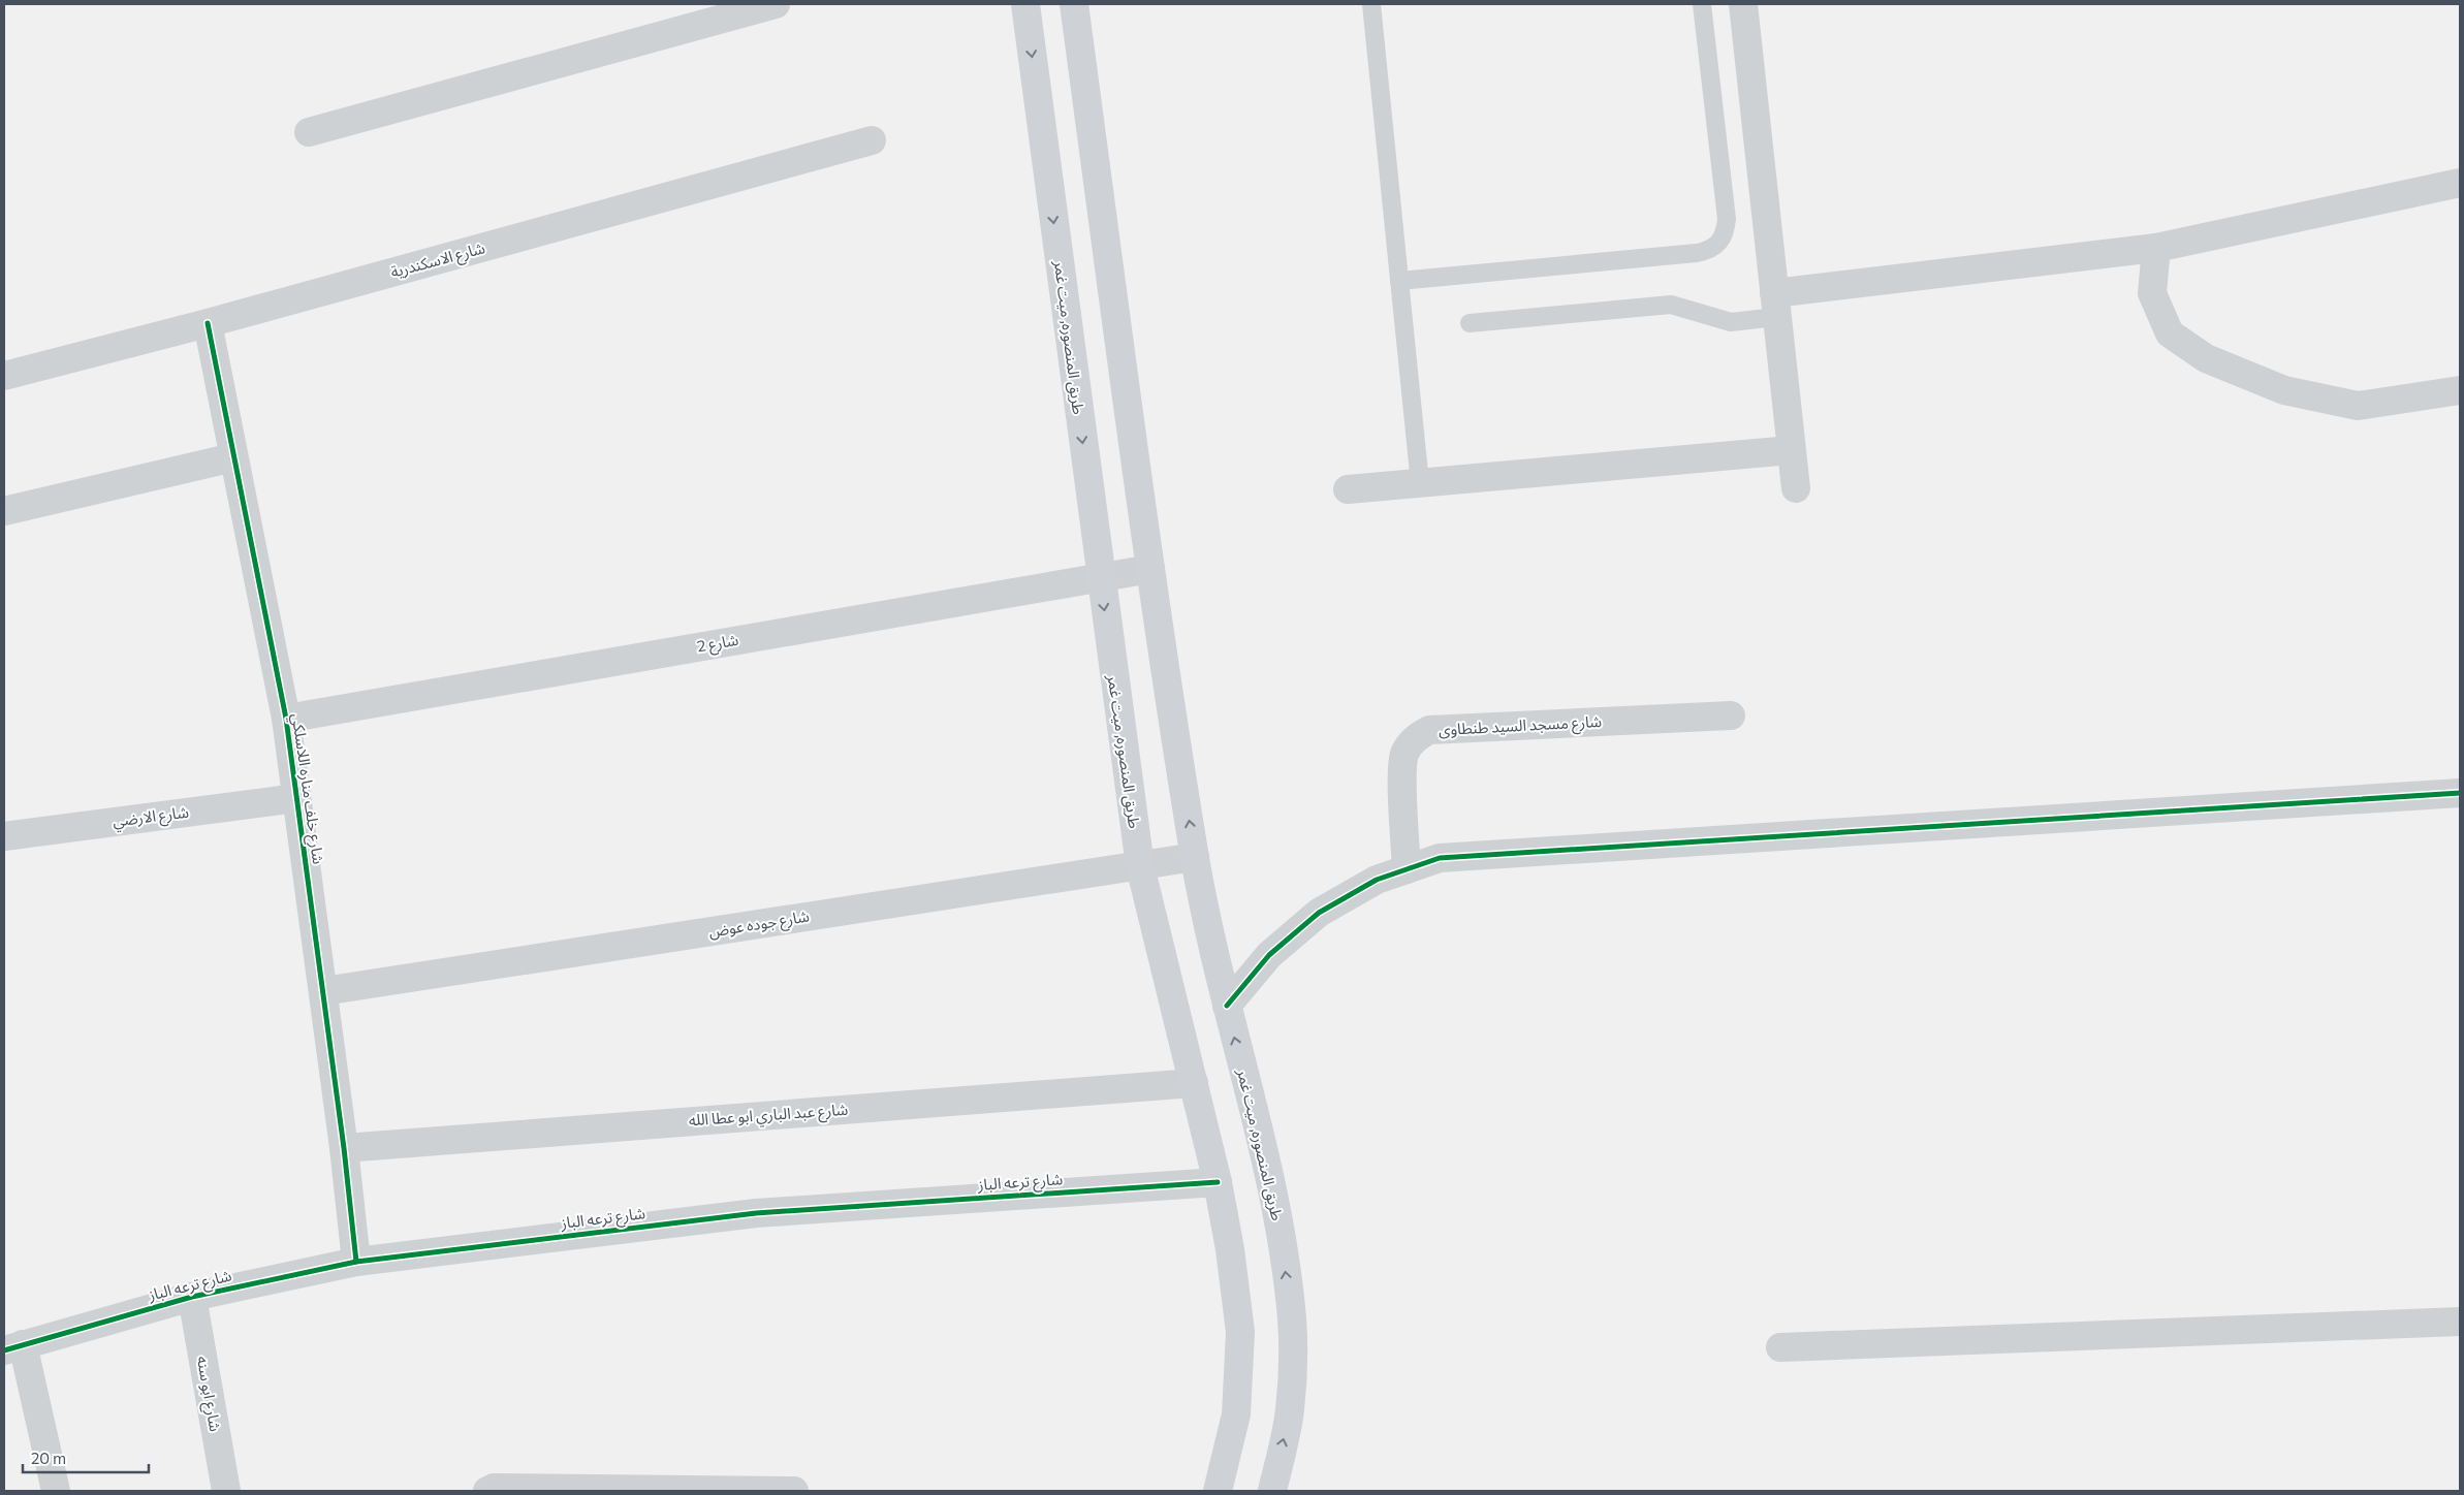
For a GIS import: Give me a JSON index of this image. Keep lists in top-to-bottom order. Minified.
{"streets":{"main road":["طريق المنصوره, ميت غمر"],"street":["شارع الاسكندرية","شارع 2","شارع مسجد السيد طنطاوى","شارع خلف مناره اللاسلكي","شارع الارضي","شارع جوده عوض","شارع عبد الباري ابو عطا الله","شارع ترعه الباز","شارع ابو سنه"]},"crossings":[["شارع الاسكندرية","شارع خلف مناره اللاسلكي"],["طريق المنصوره, ميت غمر","شارع 2"],["طريق المنصوره, ميت غمر","شارع جوده عوض"],["طريق المنصوره, ميت غمر","شارع عبد الباري ابو عطا الله"],["طريق المنصوره, ميت غمر","شارع ترعه الباز"],["شارع 2","شارع خلف مناره اللاسلكي"],["شارع خلف مناره اللاسلكي","شارع الارضي"],["شارع خلف مناره اللاسلكي","شارع جوده عوض"],["شارع خلف مناره اللاسلكي","شارع عبد الباري ابو عطا الله"],["شارع خلف مناره اللاسلكي","شارع ترعه الباز"],["شارع ترعه الباز","شارع ابو سنه"]],"scale_bar":"20 m"}
